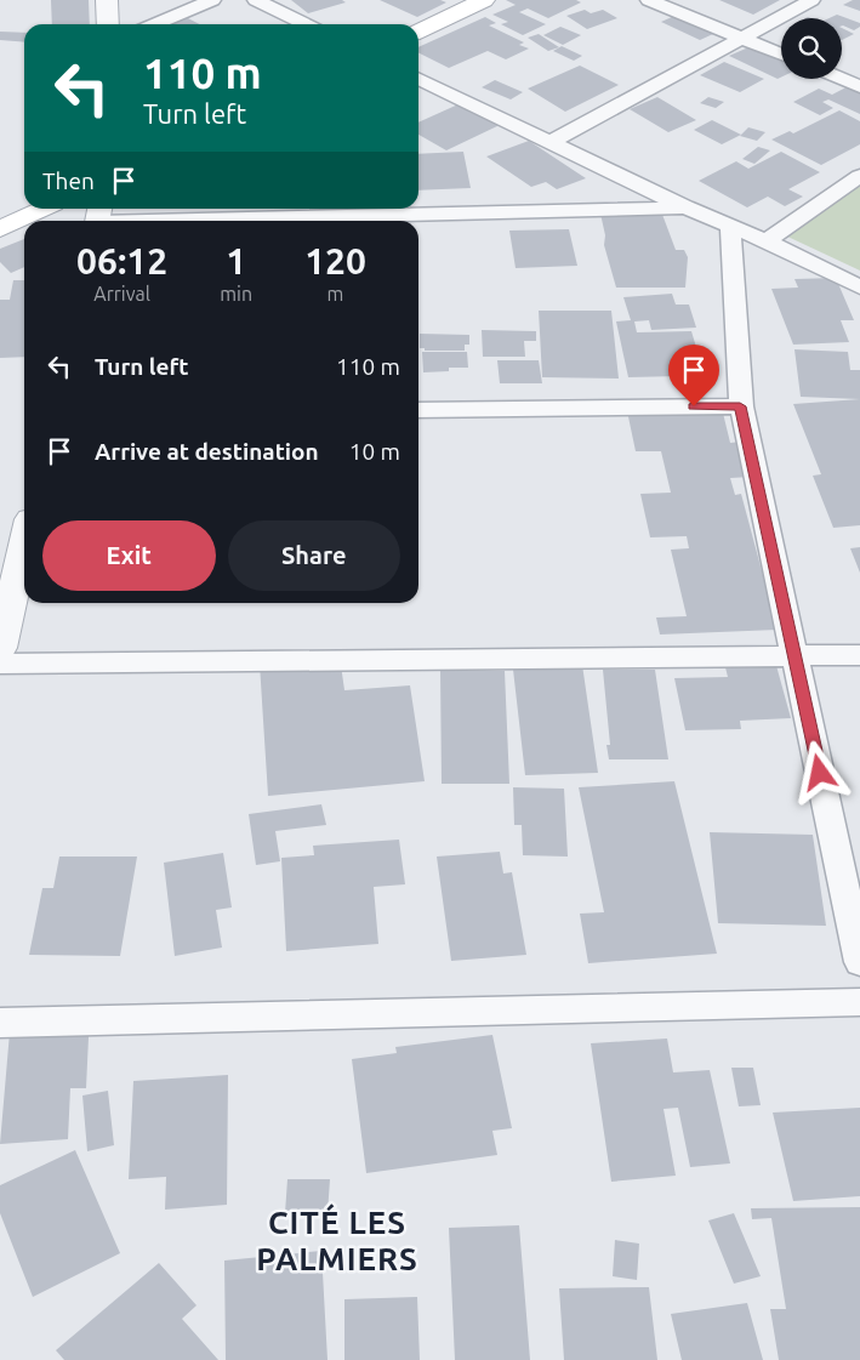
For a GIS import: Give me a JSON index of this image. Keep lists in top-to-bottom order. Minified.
{"districts":["CITÉ LES PALMIERS"],"page":{"turn":["110 m","Turn left"],"then":"Then","eta":["06:12","Arrival","1","min","120","m"],"list":[{"name":"Turn left","value":"110 m"},{"name":"Arrive at destination","value":"10 m"}],"buttons":["Exit","Share"]}}
